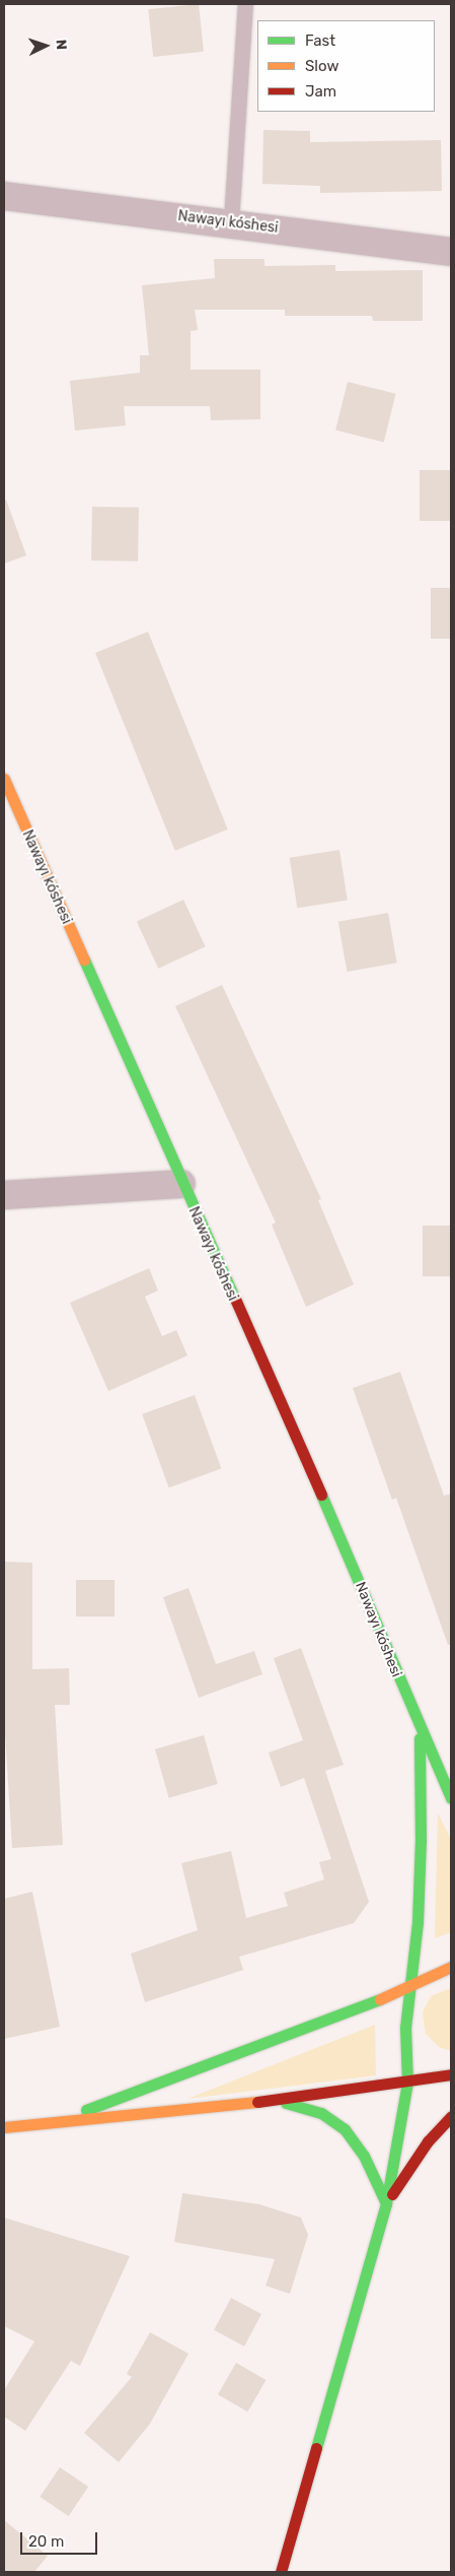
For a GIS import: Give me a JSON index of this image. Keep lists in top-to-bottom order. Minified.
{"streets":{"main road":["Nawayı kóshesi"]},"legend":["Fast","Slow","Jam"],"scale_bar":"20 m","north":"right"}
